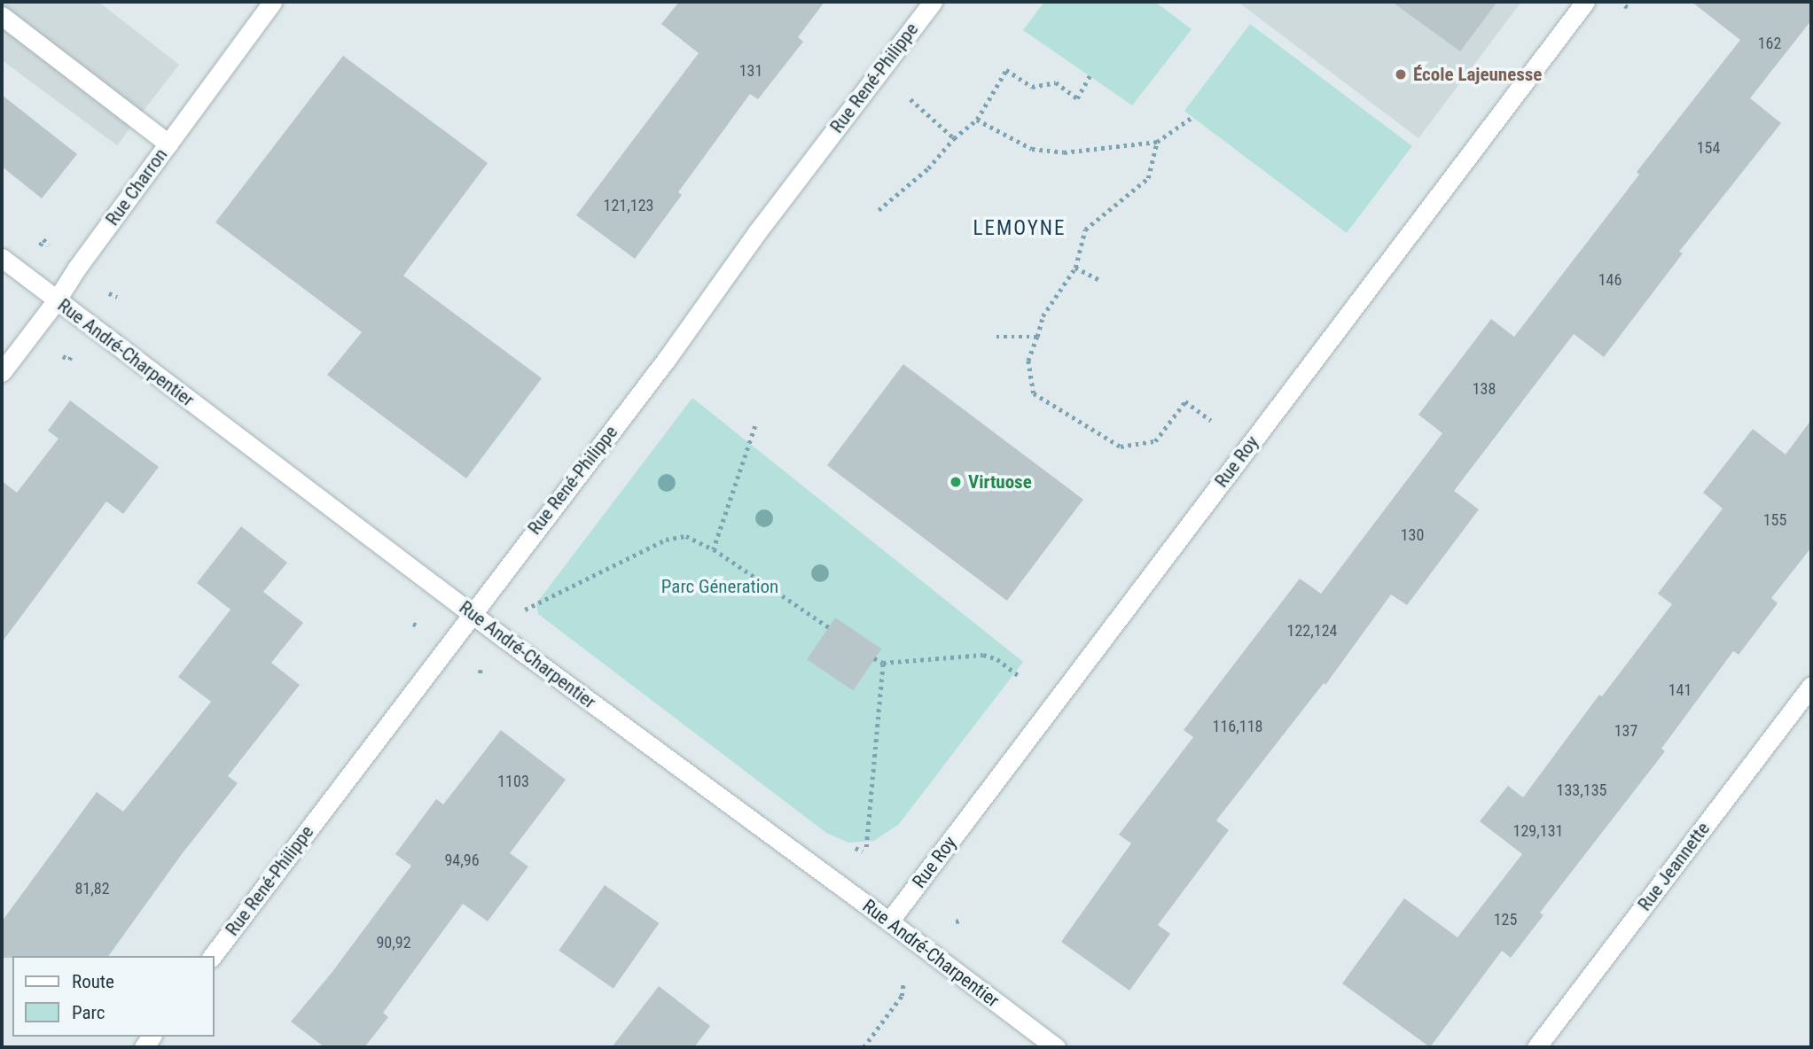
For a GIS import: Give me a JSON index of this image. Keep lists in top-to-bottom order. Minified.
{"streets":{"street":["Rue René-Philippe","Rue Charron","Rue André-Charpentier","Rue Roy","Rue Jeannette"]},"crossings":[["Rue René-Philippe","Rue André-Charpentier"],["Rue Charron","Rue André-Charpentier"],["Rue André-Charpentier","Rue Roy"]],"districts":["LEMOYNE"],"parks":["Parc Géneration"],"places":["École Lajeunesse","Virtuose"],"house_numbers":["162","131","154","121,123","146","138","155","130","122,124","141","116,118","137","1103","133,135","129,131","94,96","81,82","125","90,92"],"legend":["Route","Parc"]}
